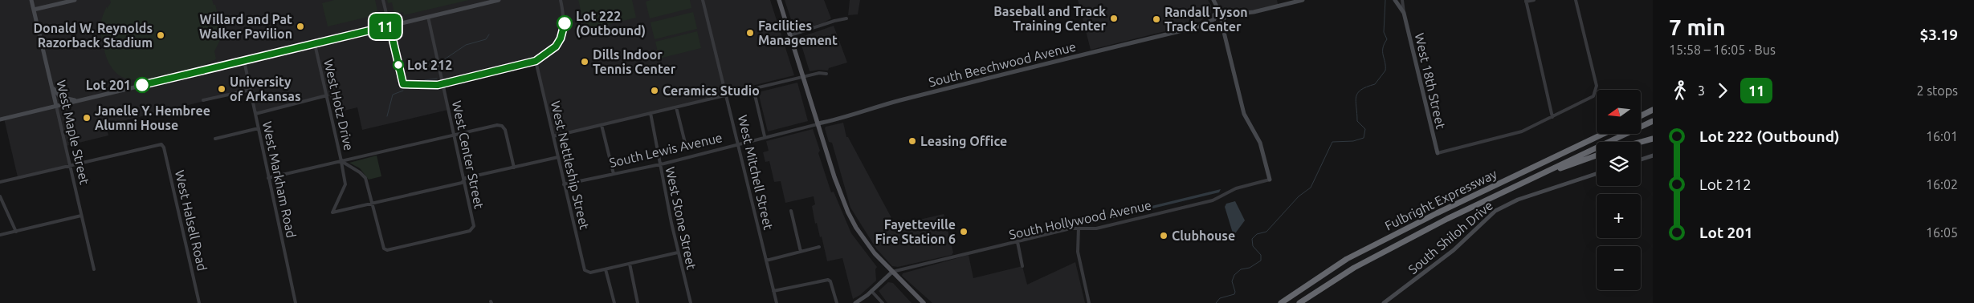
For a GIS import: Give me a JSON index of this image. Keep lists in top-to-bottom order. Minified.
{"streets":{"highway":["Fulbright Expressway"],"street":["South Beechwood Avenue","West 18th Street","West Hotz Drive","West Maple Street","South Lewis Avenue","West Center Street","West Nettleship Street","West Mitchell Street","West Markham Road","West Stone Street","South Hollywood Avenue","West Halsell Road","South Shiloh Drive"]},"crossings":[["South Beechwood Avenue","South Lewis Avenue"],["West Hotz Drive","West Center Street"],["West Maple Street","West Halsell Road"],["South Lewis Avenue","West Nettleship Street"],["South Lewis Avenue","West Mitchell Street"],["South Lewis Avenue","West Stone Street"]],"places":["Baseball and Track Training Center","Randall Tyson Track Center","Lot 222 (Outbound)","Willard and Pat Walker Pavilion","Facilities Management","Donald W. Reynolds Razorback Stadium","Dills Indoor Tennis Center","Lot 212","Lot 201","University of Arkansas","Ceramics Studio","Janelle Y. Hembree Alumni House","Leasing Office","Fayetteville Fire Station 6","Clubhouse"],"lines":["bus line 11"],"north":"left","page":{"on_map":"11","heading":["7 min","15:58 – 16:05 · Bus","$3.19"],"legs":["3","11","2 stops"],"map_buttons":["+","−"],"list":[{"name":"Lot 222 (Outbound)","value":"16:01"},{"name":"Lot 212","value":"16:02"},{"name":"Lot 201","value":"16:05"}]}}
